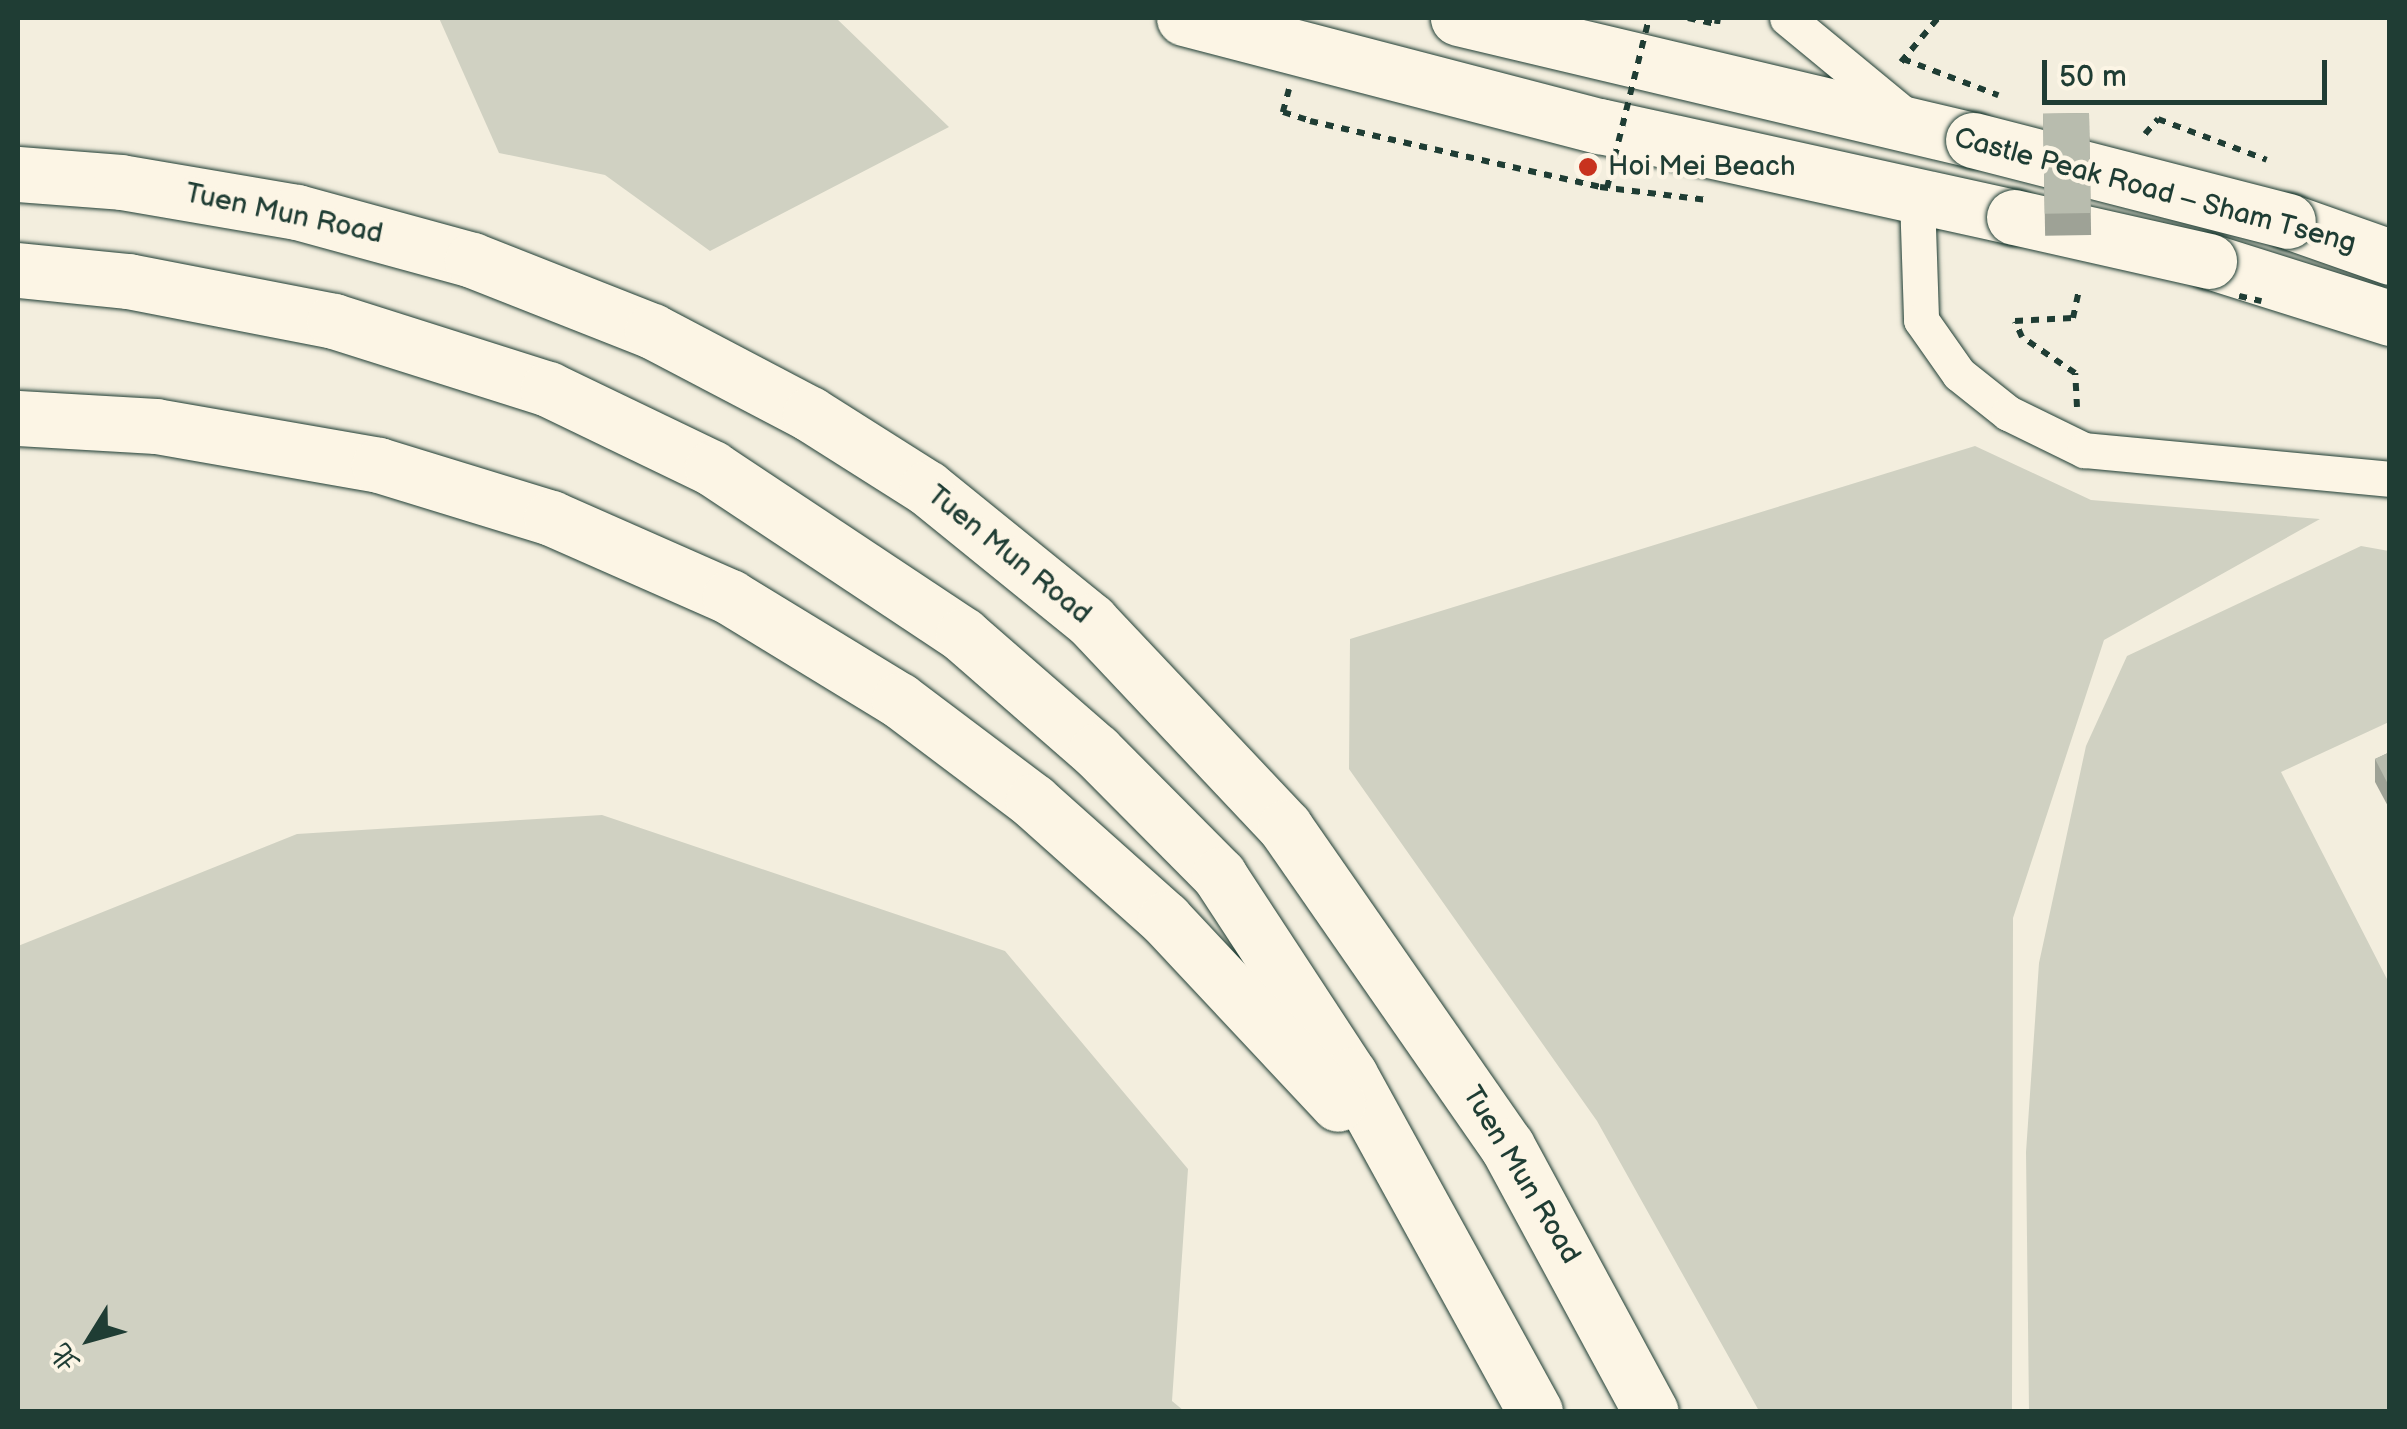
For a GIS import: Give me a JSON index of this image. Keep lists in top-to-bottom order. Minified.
{"streets":{"main road":["Castle Peak Road – Sham Tseng","Tuen Mun Road"]},"places":["Hoi Mei Beach"],"scale_bar":"50 m","north":"bottom left"}
